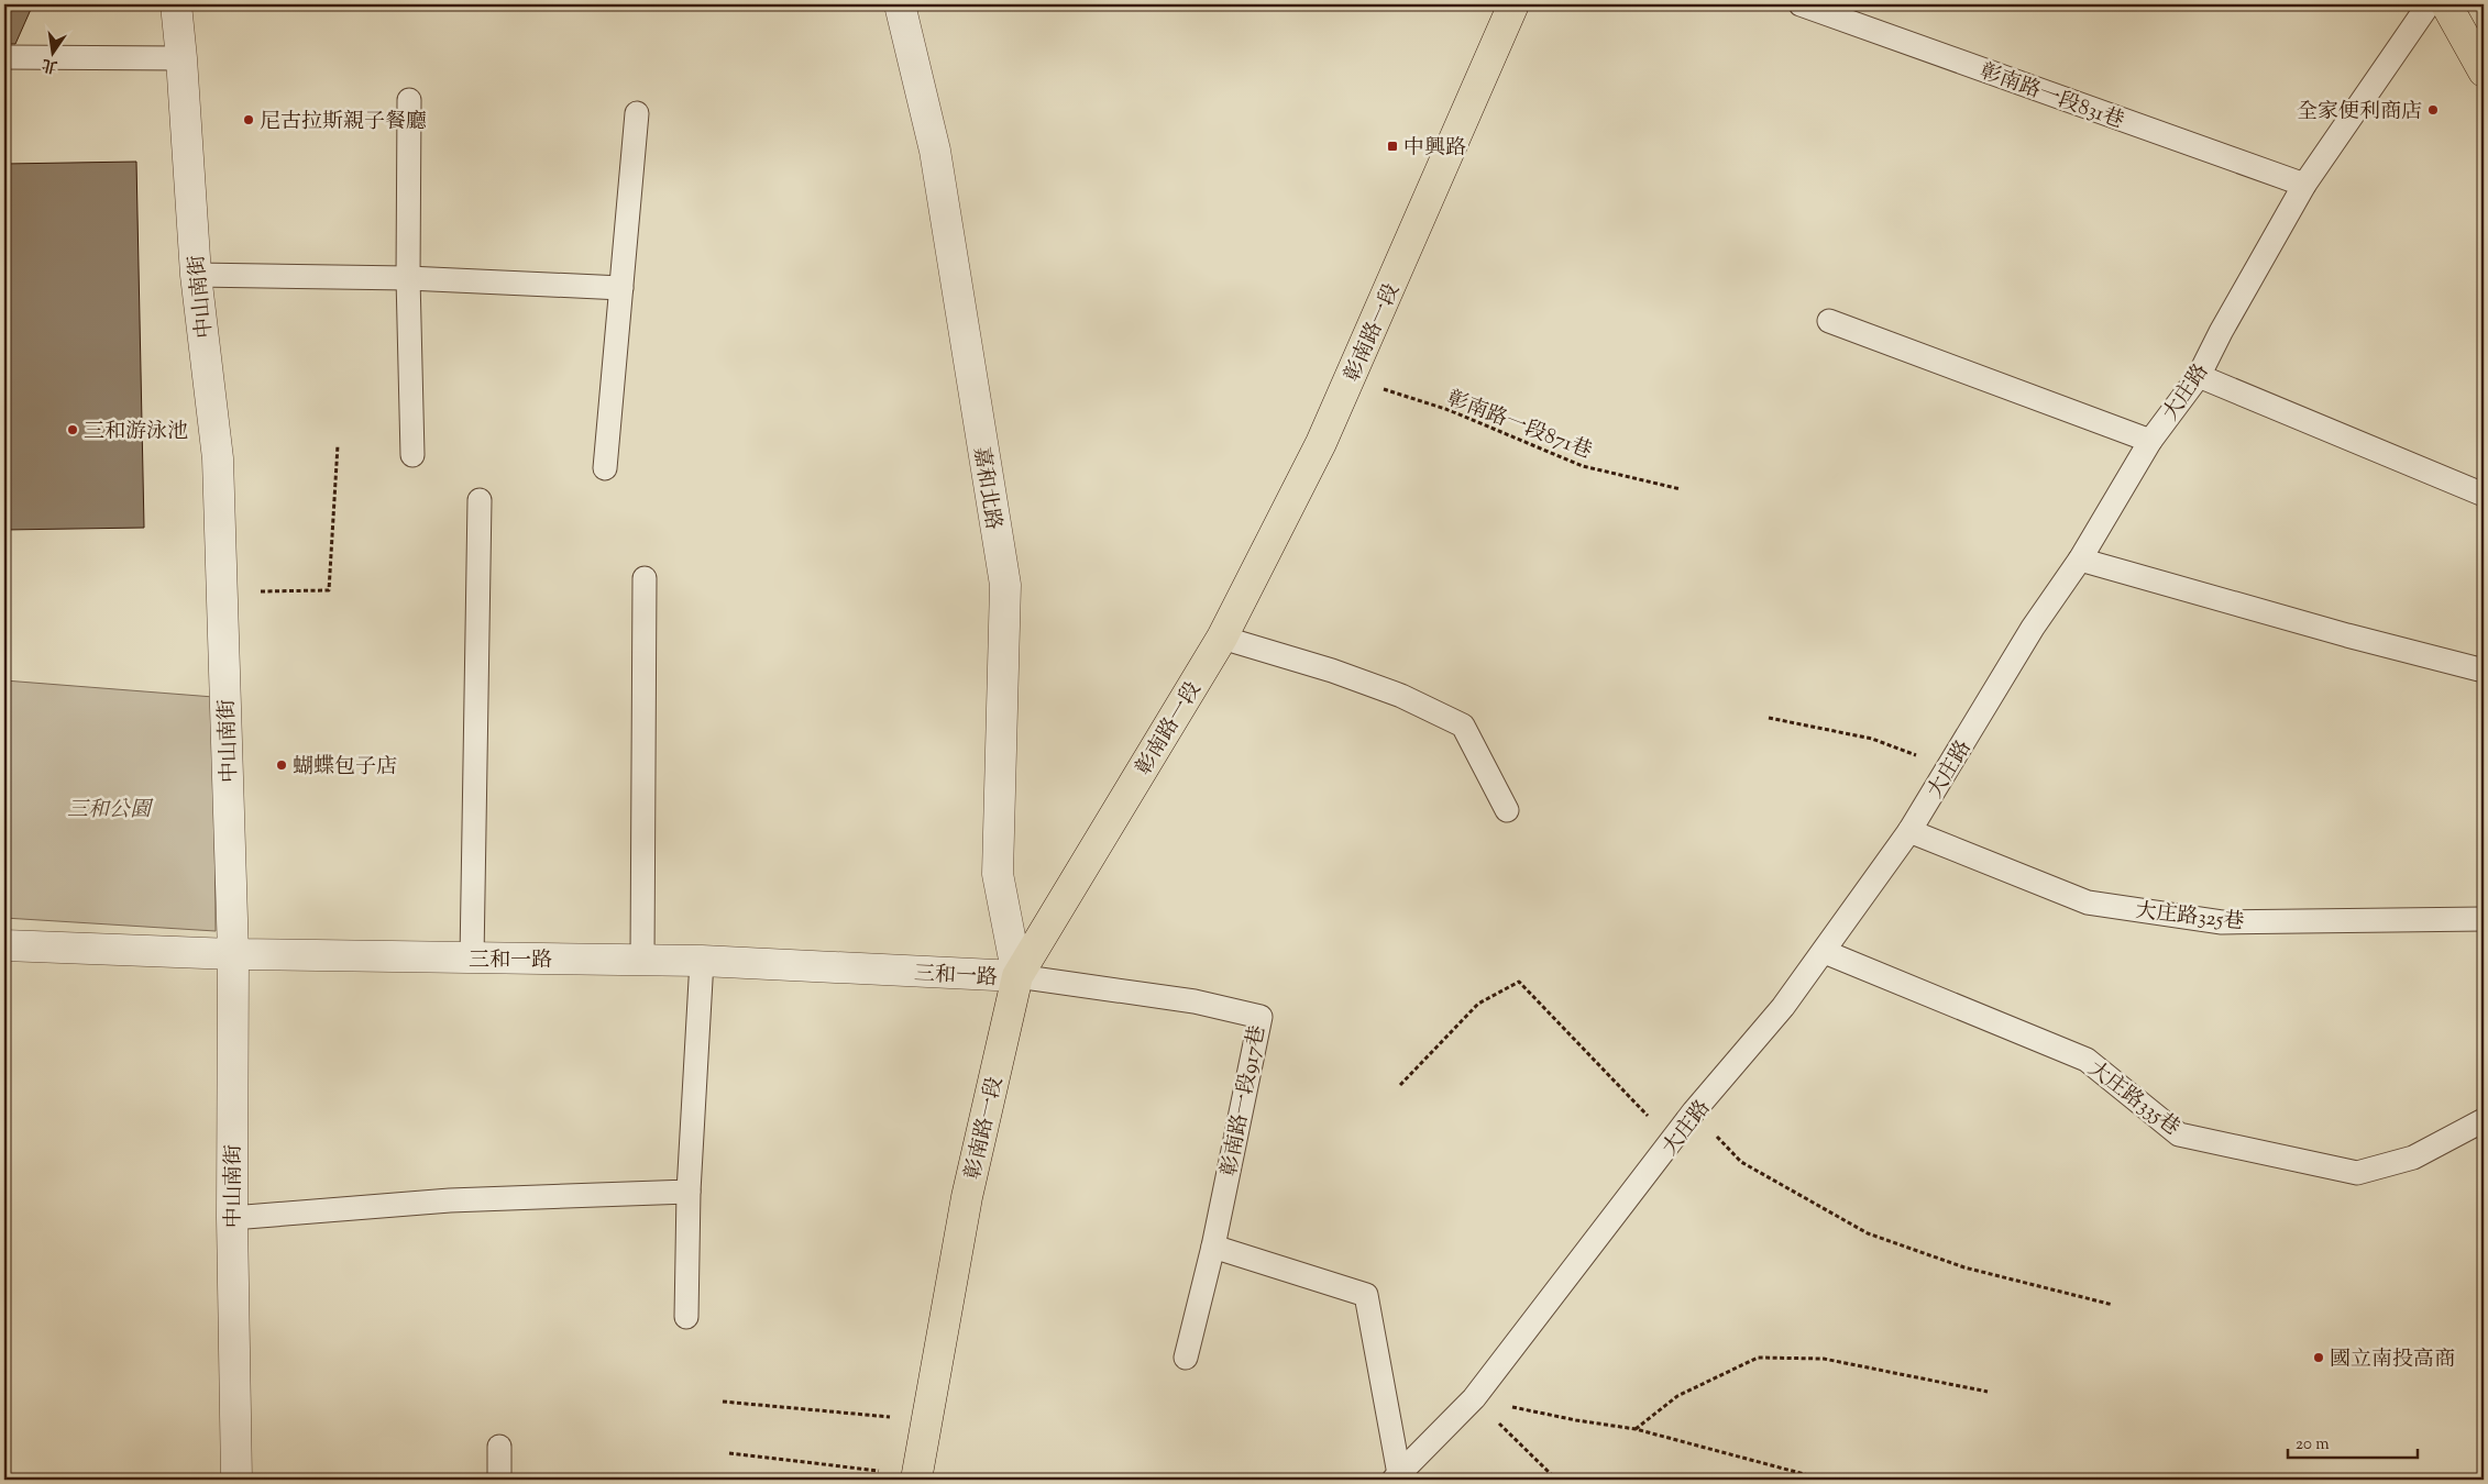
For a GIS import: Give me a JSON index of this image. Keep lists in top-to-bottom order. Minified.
{"streets":{"main road":["彰南路一段"],"street":["中山南街","嘉和北路","三和一路"],"lane":["彰南路一段831巷","大庄路","大庄路325巷","大庄路335巷","彰南路一段917巷"],"path":["彰南路一段871巷"]},"crossings":[["彰南路一段831巷","大庄路"],["中山南街","三和一路"],["彰南路一段","彰南路一段871巷"],["彰南路一段","嘉和北路"],["彰南路一段","三和一路"],["彰南路一段","彰南路一段917巷"],["大庄路","大庄路325巷"],["大庄路","大庄路335巷"],["嘉和北路","三和一路"],["嘉和北路","彰南路一段917巷"],["三和一路","彰南路一段917巷"]],"parks":["三和公園"],"places":{"other":["全家便利商店","尼古拉斯親子餐廳","三和游泳池","蝴蝶包子店","國立南投高商"],"transit":["中興路"]},"scale_bar":"20 m","north":"bottom"}
